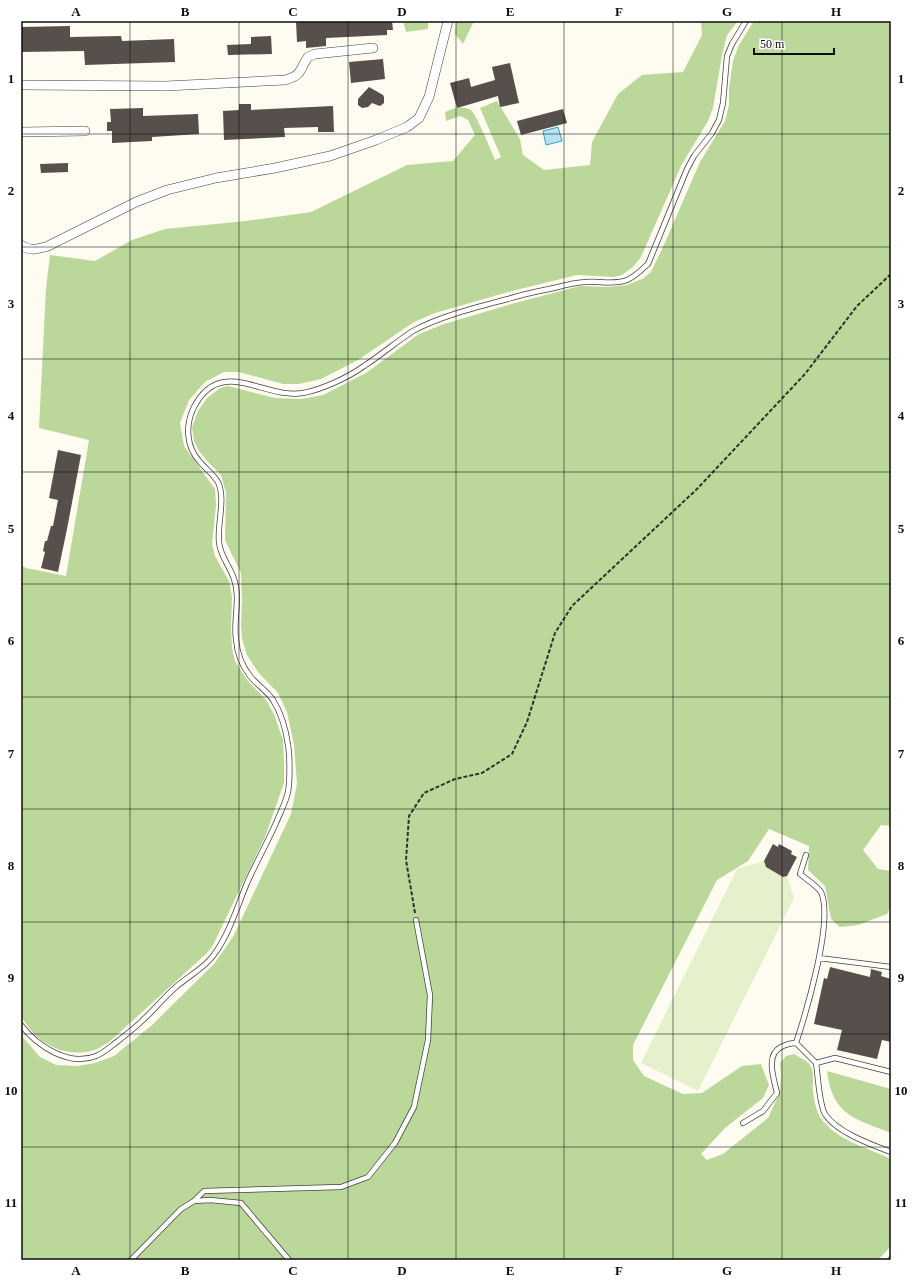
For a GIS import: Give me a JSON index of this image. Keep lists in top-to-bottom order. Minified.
{"scale_bar":"50 m","grid":{"columns":["A","B","C","D","E","F","G","H"],"rows":["1","2","3","4","5","6","7","8","9","10","11"]}}
